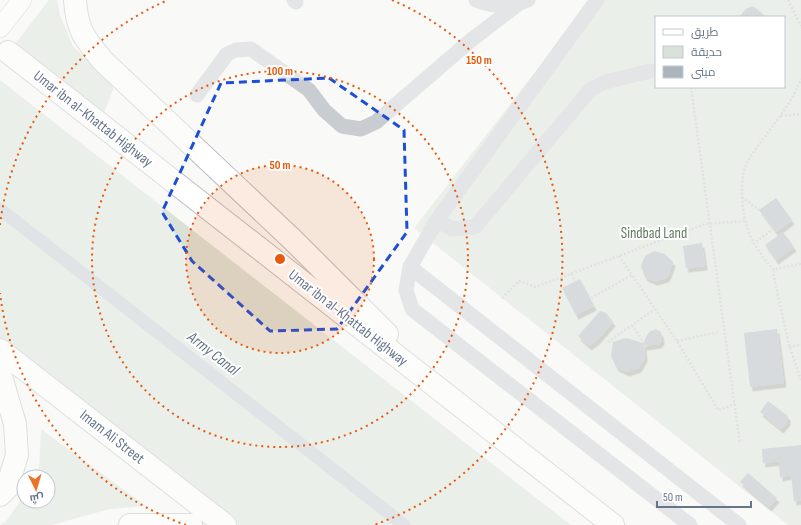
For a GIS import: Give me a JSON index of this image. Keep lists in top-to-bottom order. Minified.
{"streets":{"highway":["Umar ibn al-Khattab Highway","Imam Ali Street"]},"water":["Army Canal"],"parks":["Sindbad Land"],"legend":["طريق","حديقة","مبنى"],"scale_bar":"50 m","north":"bottom","rings":["150 m","100 m","50 m"]}
